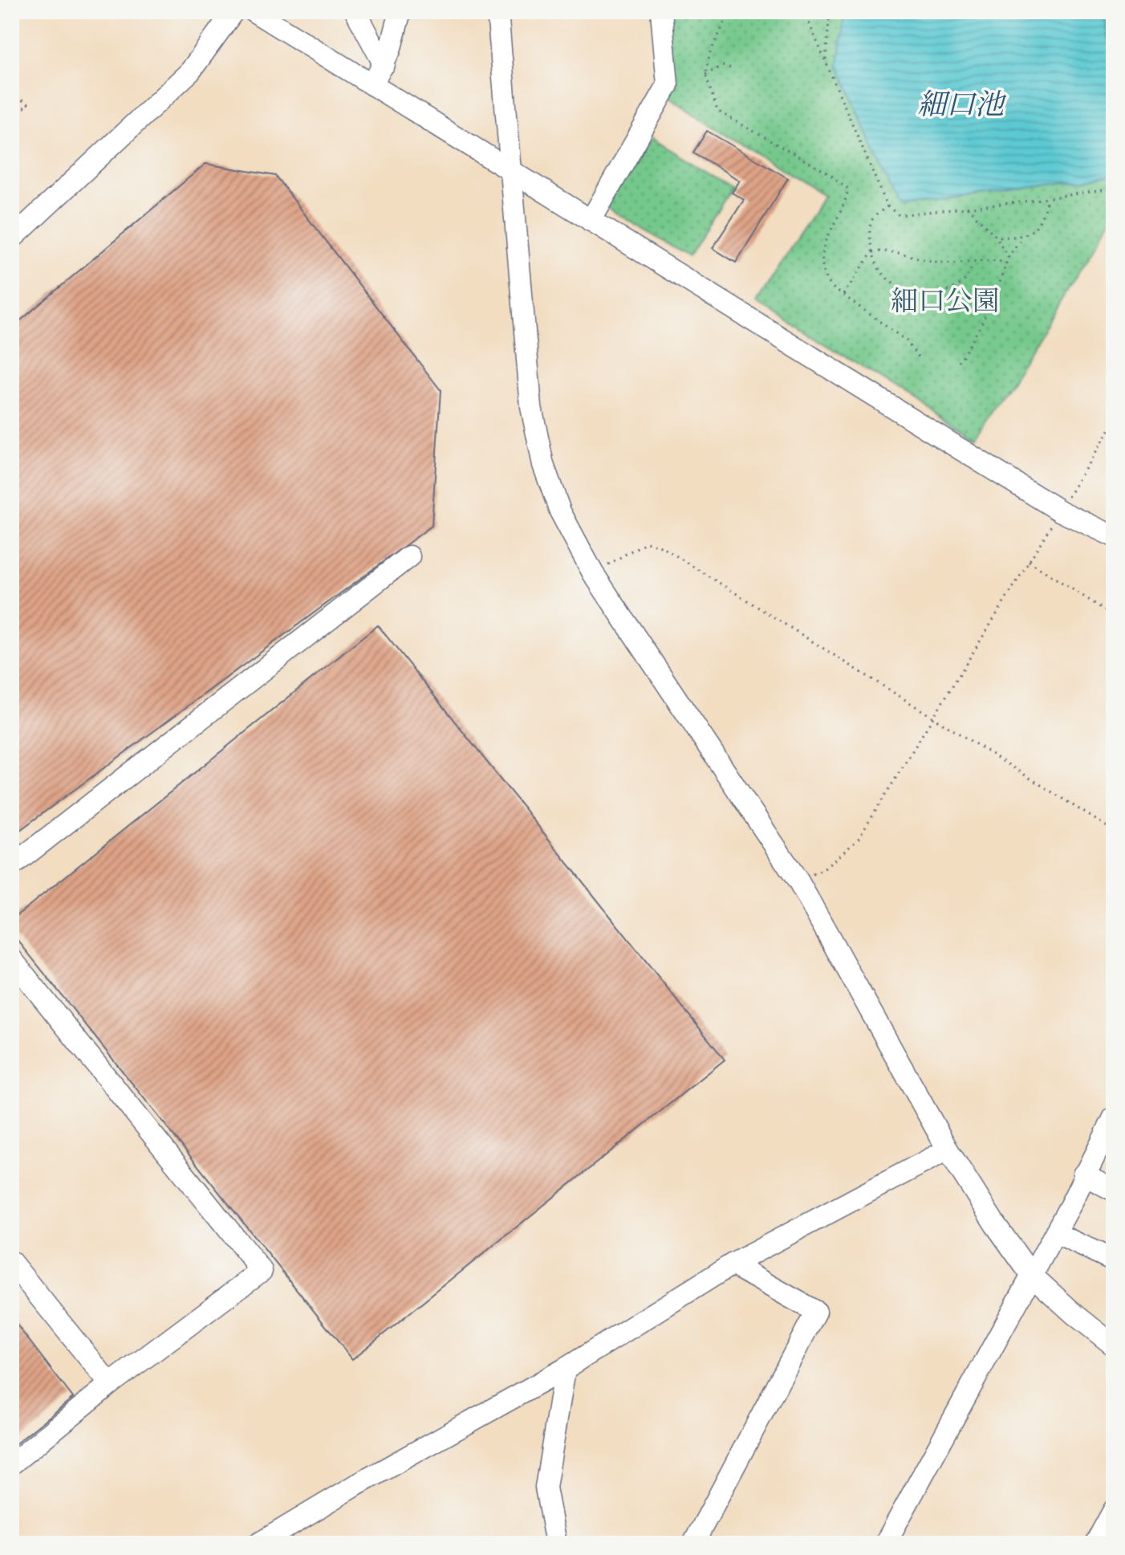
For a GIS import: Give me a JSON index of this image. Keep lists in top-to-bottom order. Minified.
{"water":["細口池"],"parks":["細口公園"]}
